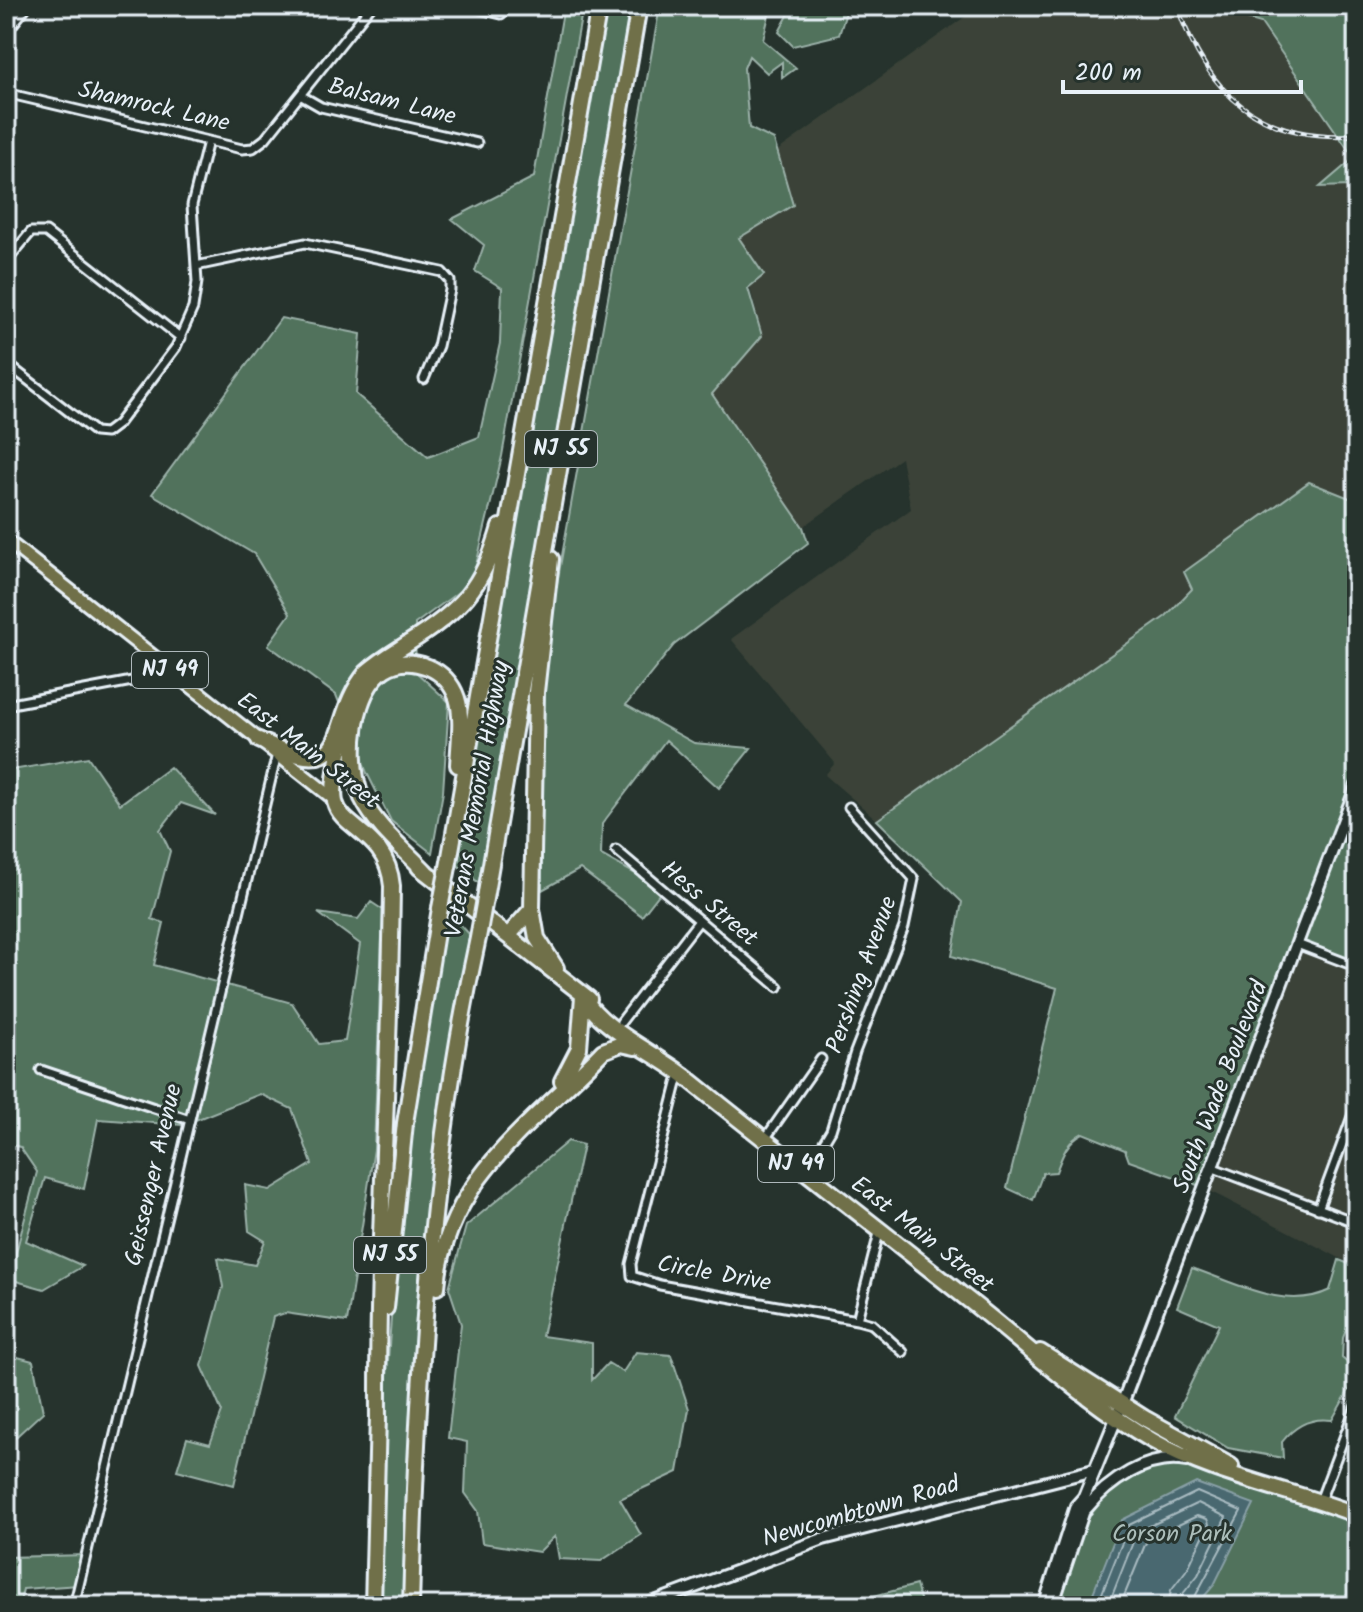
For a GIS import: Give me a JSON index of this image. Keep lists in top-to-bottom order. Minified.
{"streets":{"highway":["NJ 55","NJ 49","East Main Street","Veterans Memorial Highway"],"main road":["South Wade Boulevard","Newcombtown Road"],"street":["Balsam Lane","Shamrock Lane","Hess Street","Pershing Avenue","Geissenger Avenue","Circle Drive"]},"crossings":[["Balsam Lane","Shamrock Lane"],["East Main Street","Pershing Avenue"],["East Main Street","South Wade Boulevard"],["East Main Street","Geissenger Avenue"],["East Main Street","Circle Drive"],["South Wade Boulevard","Newcombtown Road"]],"parks":["Corson Park"],"scale_bar":"200 m"}
